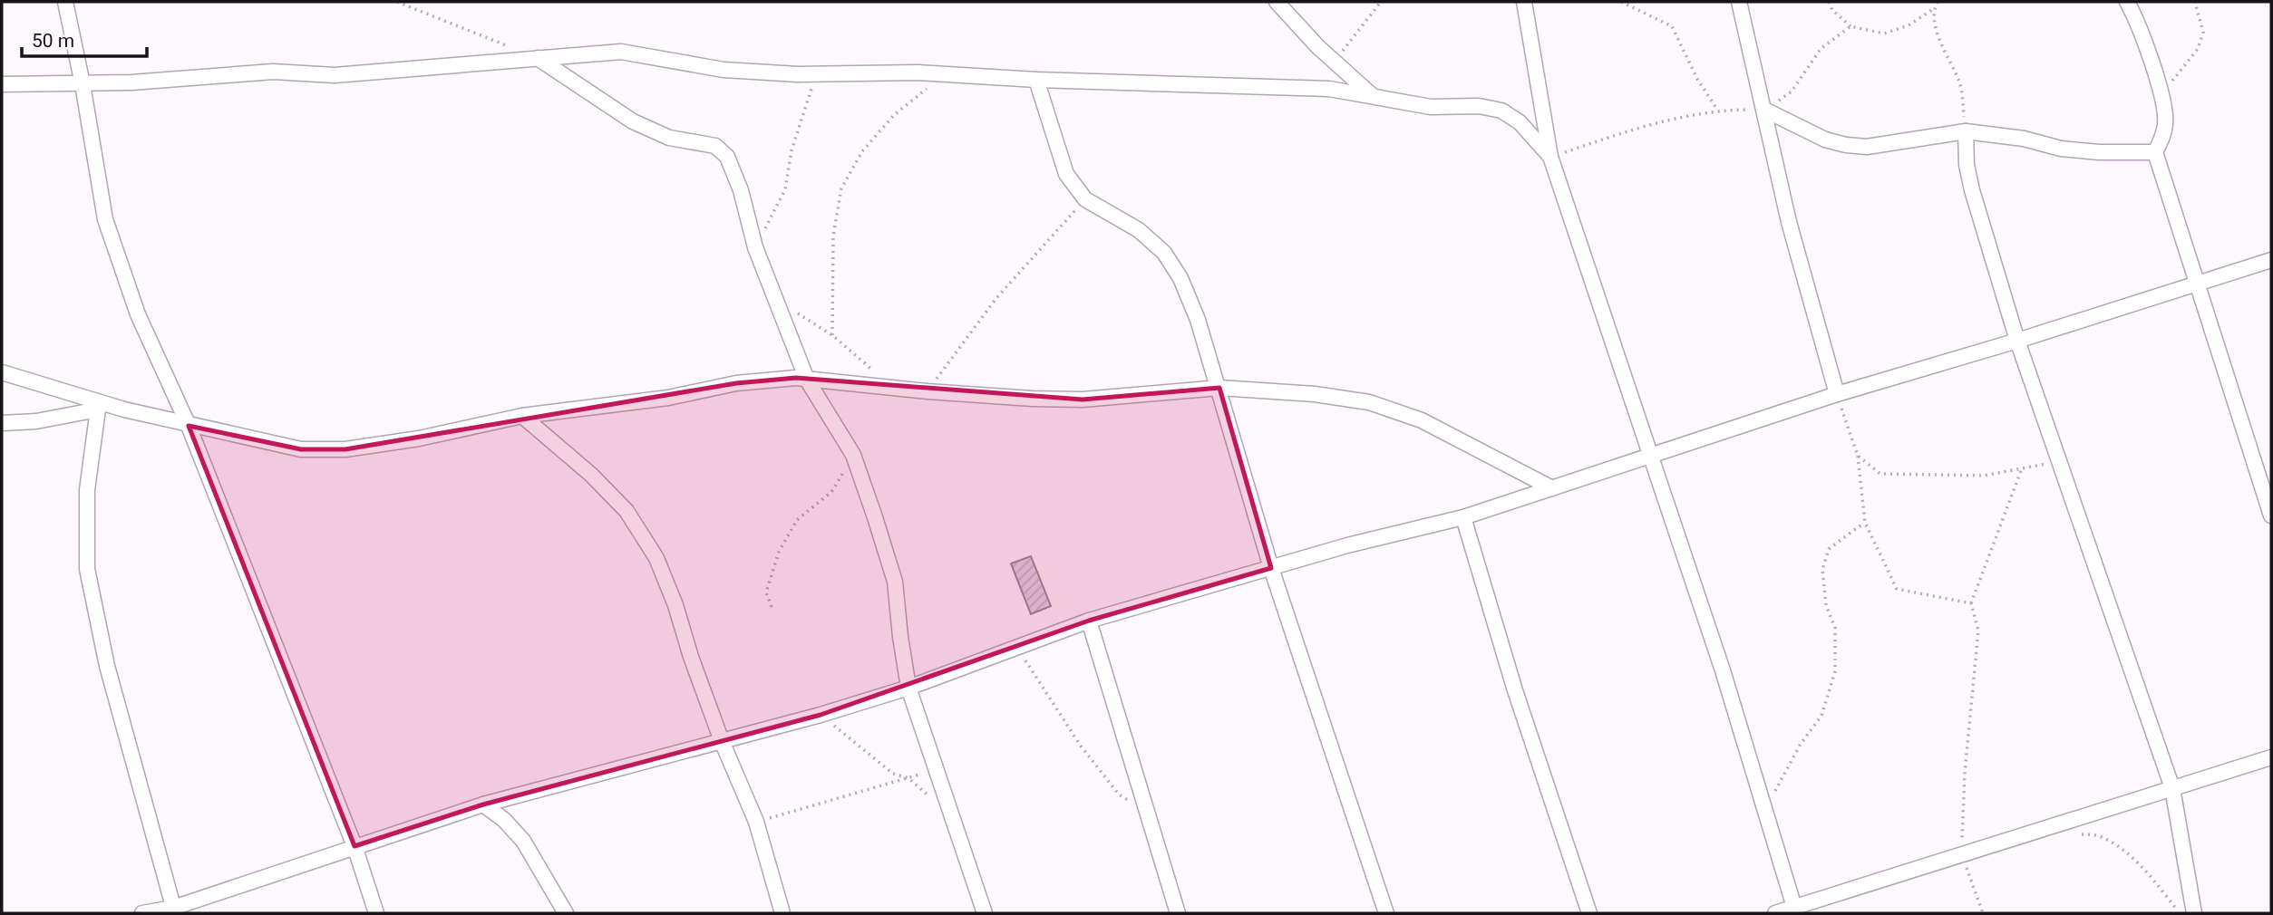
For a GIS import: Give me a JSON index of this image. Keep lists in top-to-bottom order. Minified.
{"scale_bar":"50 m"}
